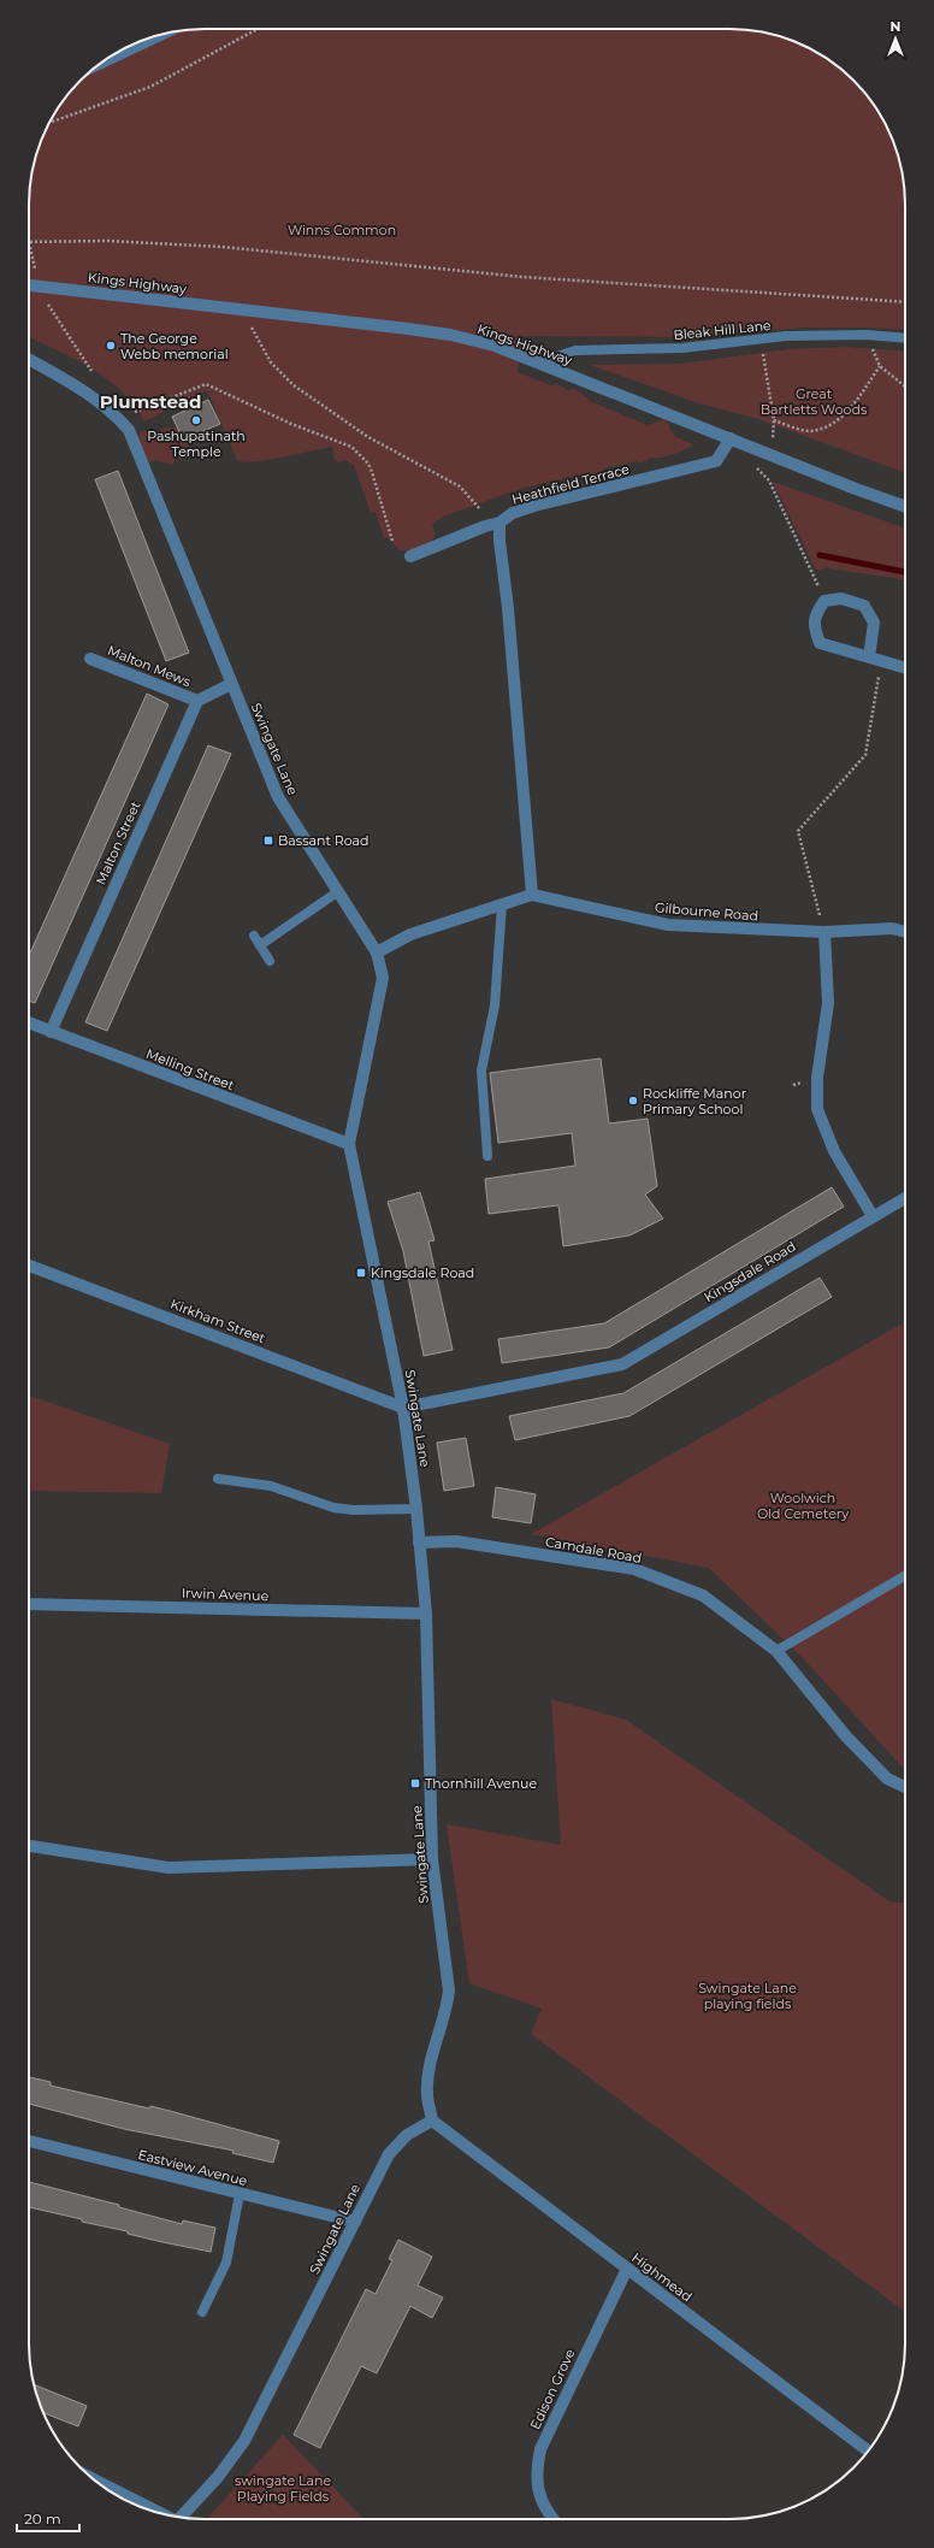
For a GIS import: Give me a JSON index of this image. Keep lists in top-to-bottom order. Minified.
{"streets":{"street":["Kings Highway","Heathfield Terrace","Malton Mews","Swingate Lane","Malton Street","Gilbourne Road","Melling Street","Kingsdale Road","Kirkham Street","Camdale Road","Irwin Avenue","Eastview Avenue","Highmead","Edison Grove"],"lane":["Bleak Hill Lane"]},"crossings":[["Kings Highway","Bleak Hill Lane"],["Kings Highway","Heathfield Terrace"],["Malton Mews","Malton Street"],["Swingate Lane","Melling Street"],["Swingate Lane","Kingsdale Road"],["Swingate Lane","Kirkham Street"],["Swingate Lane","Camdale Road"],["Swingate Lane","Irwin Avenue"],["Swingate Lane","Eastview Avenue"],["Swingate Lane","Highmead"],["Malton Street","Melling Street"],["Kingsdale Road","Kirkham Street"],["Highmead","Edison Grove"]],"districts":["Plumstead"],"parks":["Winns Common","Great Bartletts Woods","Woolwich Old Cemetery","Swingate Lane playing fields","swingate Lane Playing Fields"],"places":{"other":["The George Webb memorial","Pashupatinath Temple","Rockliffe Manor Primary School"],"transit":["Bassant Road","Kingsdale Road","Thornhill Avenue"]},"scale_bar":"20 m","north":"top"}
